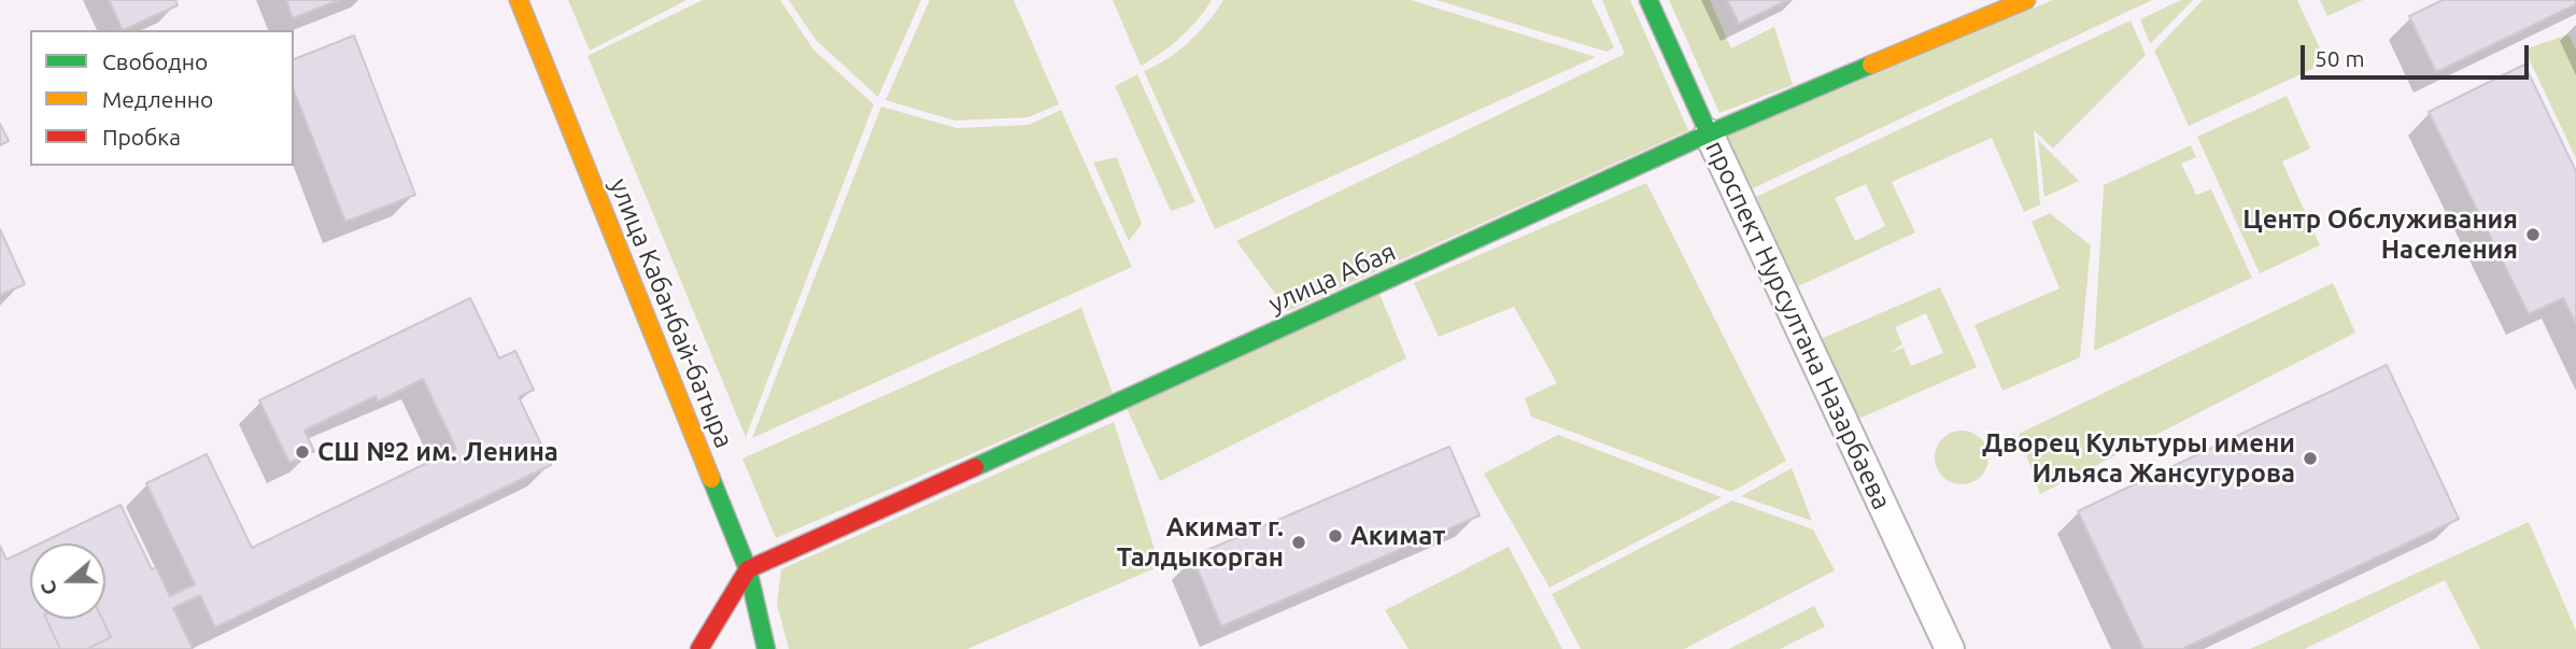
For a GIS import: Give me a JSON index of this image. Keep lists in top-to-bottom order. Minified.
{"streets":{"main road":["улица Абая","улица Кабанбай-батыра","проспект Нурсултана Назарбаева"]},"crossings":[["улица Абая","улица Кабанбай-батыра"],["улица Абая","проспект Нурсултана Назарбаева"]],"places":["Центр Обслуживания Населения","СШ №2 им. Ленина","Дворец Культуры имени Ильяса Жансугурова","Акимат","Акимат г. Талдыкорган"],"legend":["Свободно","Медленно","Пробка"],"scale_bar":"50 m","north":"left"}
